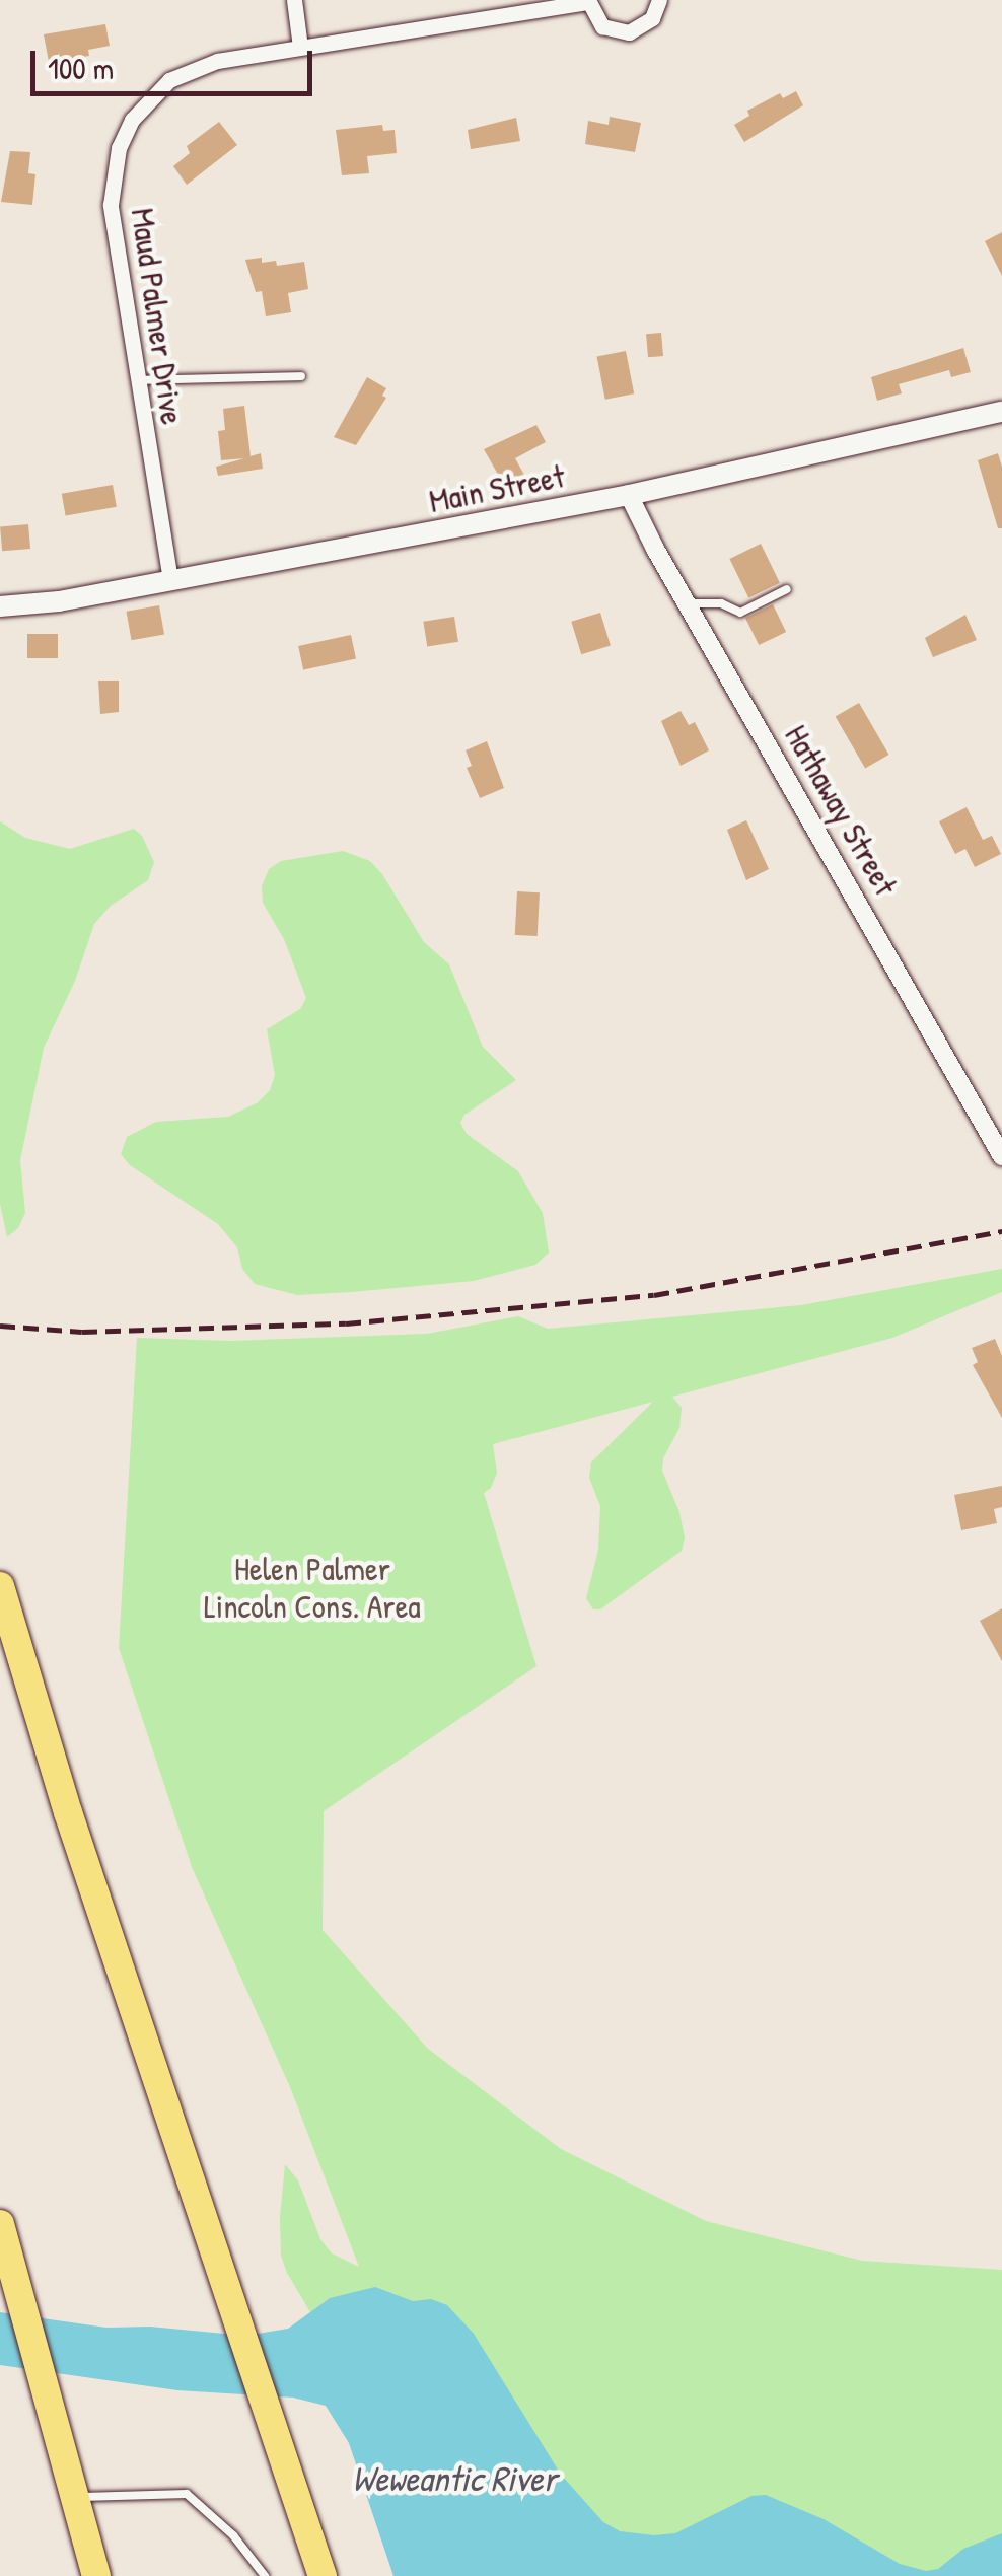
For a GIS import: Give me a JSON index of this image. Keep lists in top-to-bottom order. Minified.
{"streets":{"main road":["Main Street"],"street":["Maud Palmer Drive","Hathaway Street"]},"crossings":[["Maud Palmer Drive","Main Street"],["Main Street","Hathaway Street"]],"water":["Weweantic River"],"parks":["Helen Palmer Lincoln Cons. Area"],"scale_bar":"100 m"}
